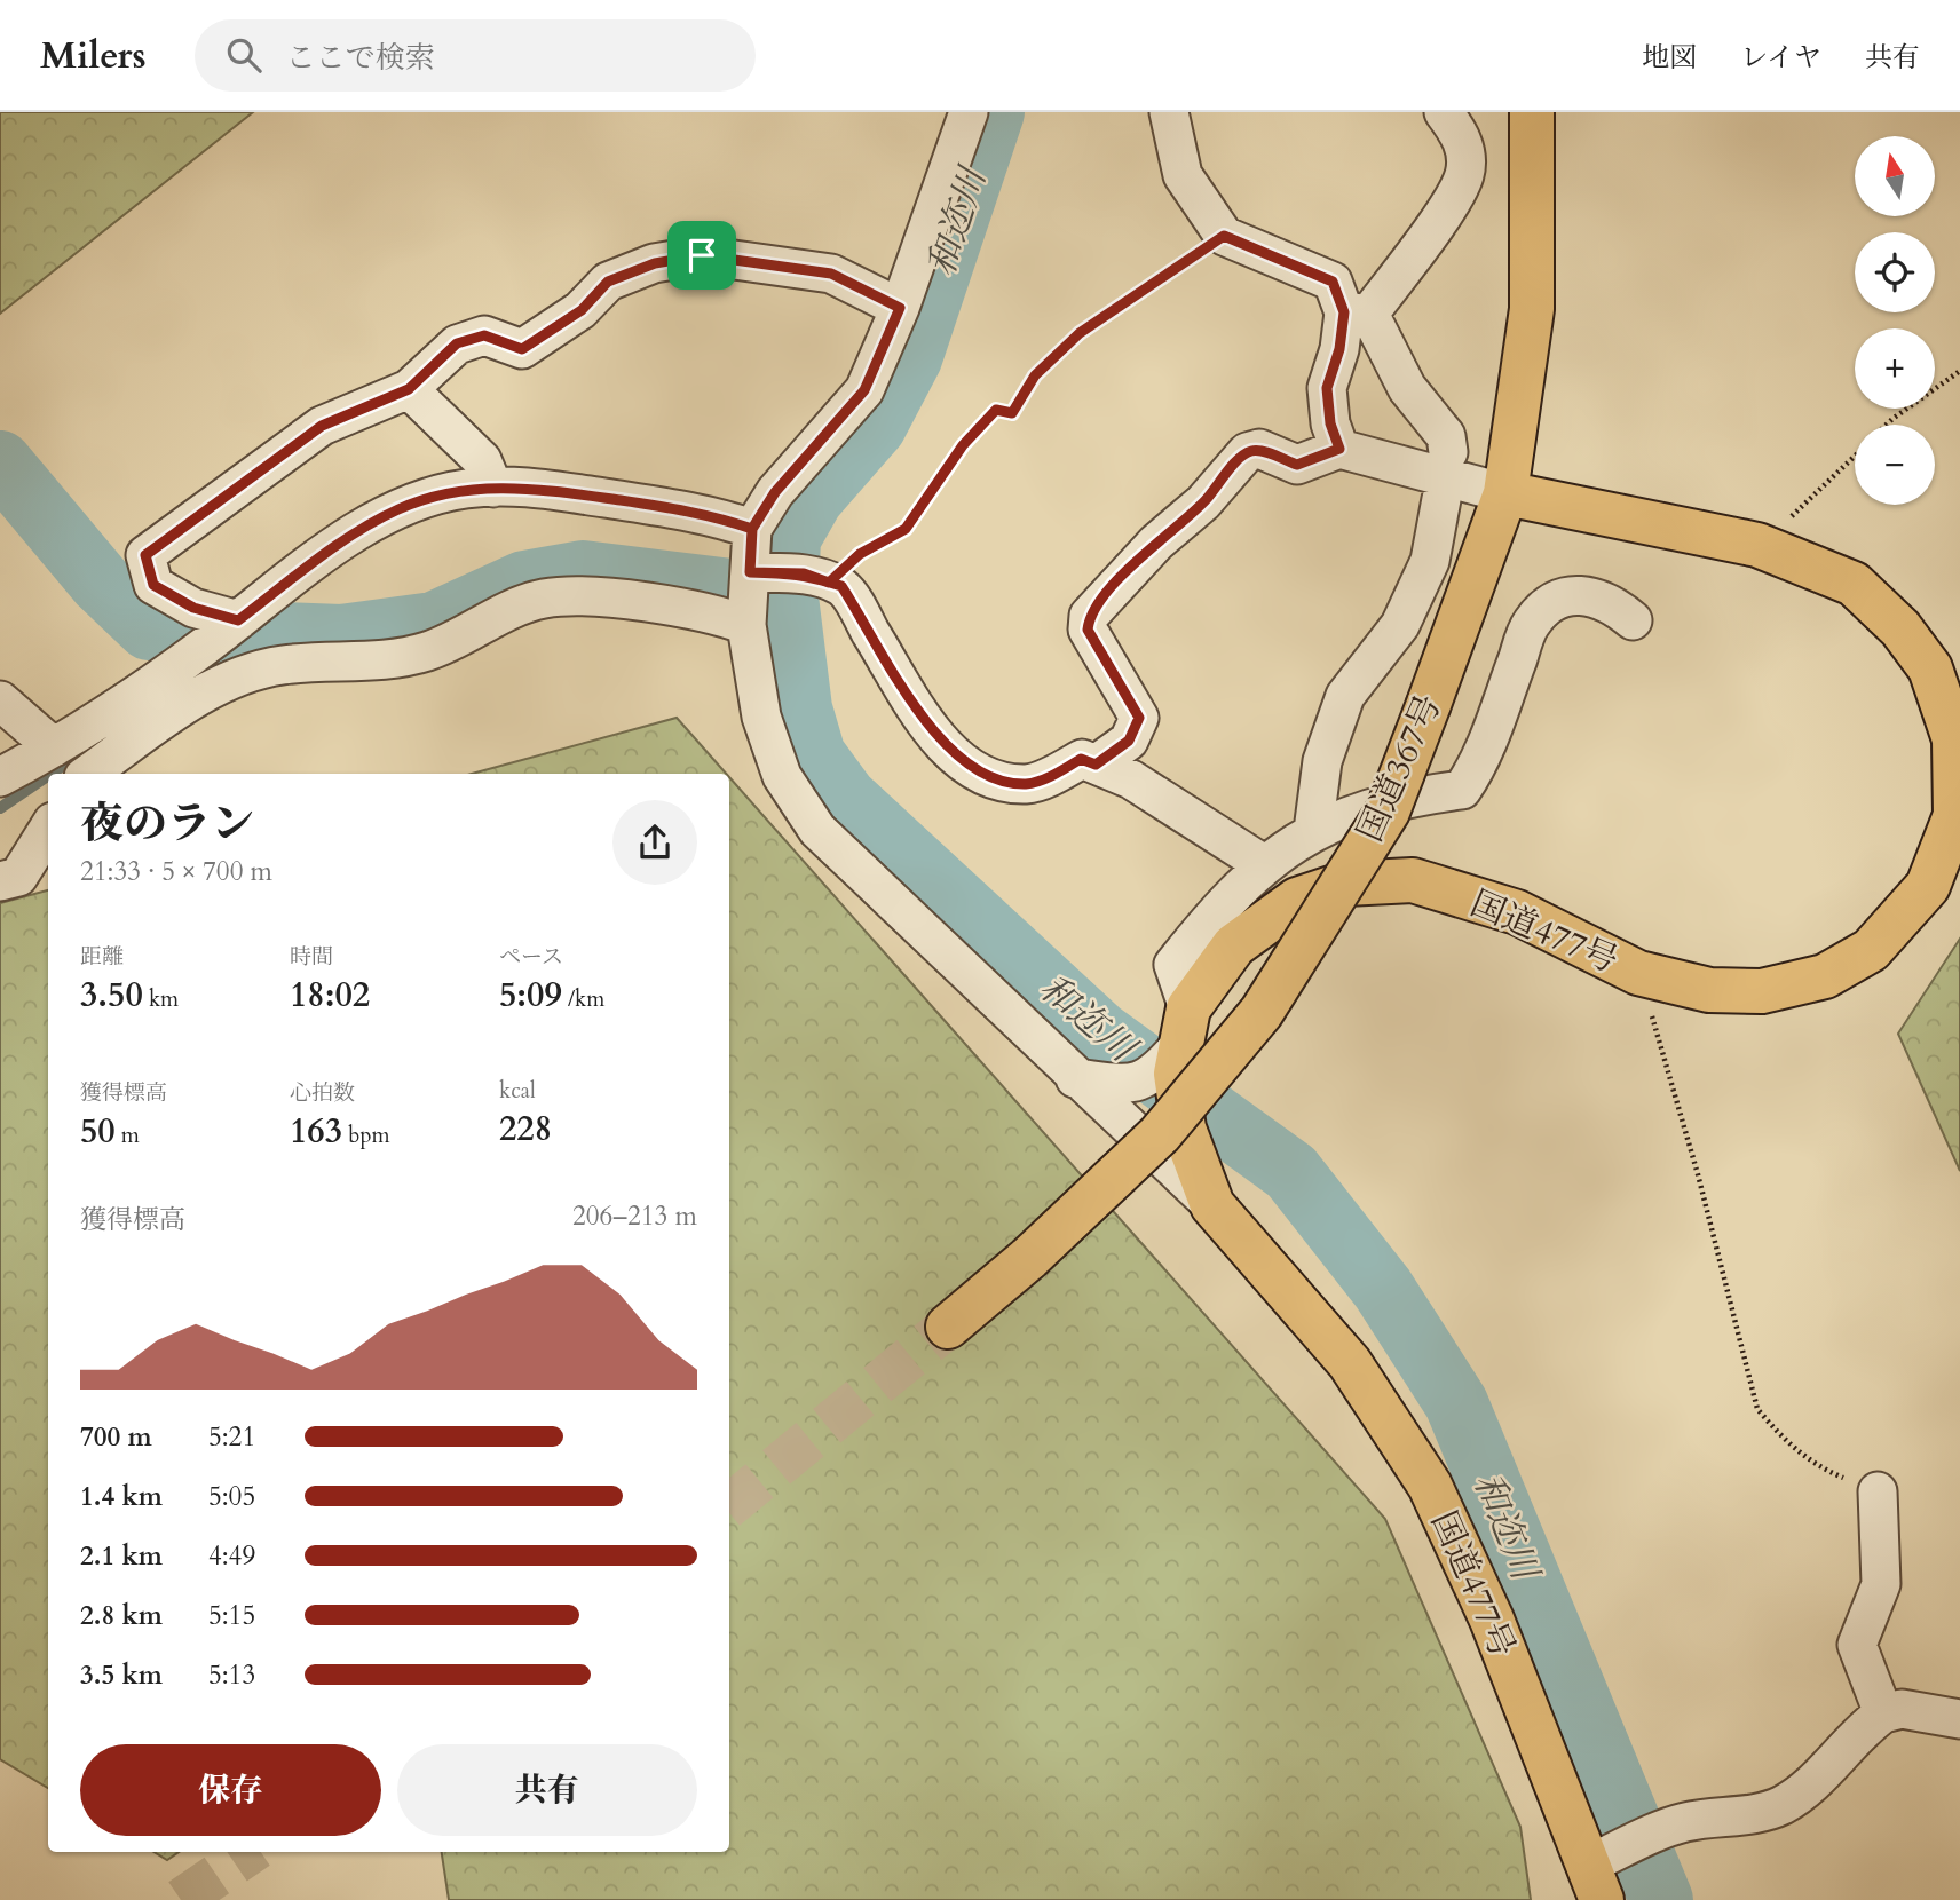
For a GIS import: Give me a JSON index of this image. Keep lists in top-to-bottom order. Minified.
{"streets":{"highway":["国道367号","国道477号"]},"crossings":[["国道367号","国道477号"]],"water":["和迩川"],"north":"top","page":{"header":"Milers","search":"ここで検索","nav":["地図","レイヤ","共有"],"map_buttons":["+","−"],"heading":["夜のラン","21:33 · 5 × 700 m"],"stats":[["距離","3.50 km"],["時間","18:02"],["ペース","5:09 /km"],["獲得標高","50 m"],["心拍数","163 bpm"],["kcal","228"]],"chart":["獲得標高","206–213 m"],"list":[{"name":"700 m","note":"5:21"},{"name":"1.4 km","note":"5:05"},{"name":"2.1 km","note":"4:49"},{"name":"2.8 km","note":"5:15"},{"name":"3.5 km","note":"5:13"}],"buttons":["保存","共有"]}}
